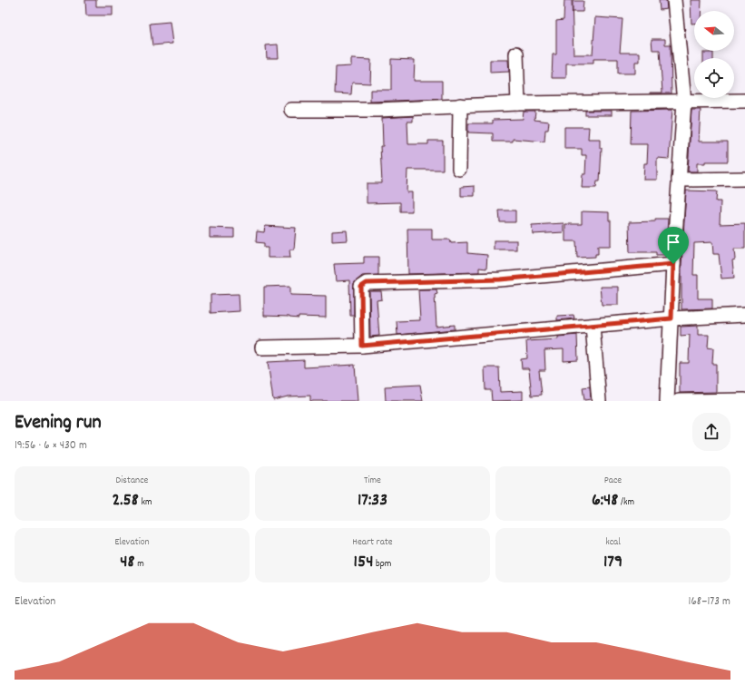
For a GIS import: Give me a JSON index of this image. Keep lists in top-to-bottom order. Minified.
{"north":"left","page":{"heading":["Evening run","19:56 · 6 × 430 m"],"stats":[["Distance","2.58 km"],["Time","17:33"],["Pace","6:48 /km"],["Elevation","48 m"],["Heart rate","154 bpm"],["kcal","179"]],"chart":["Elevation","168–173 m"]}}
